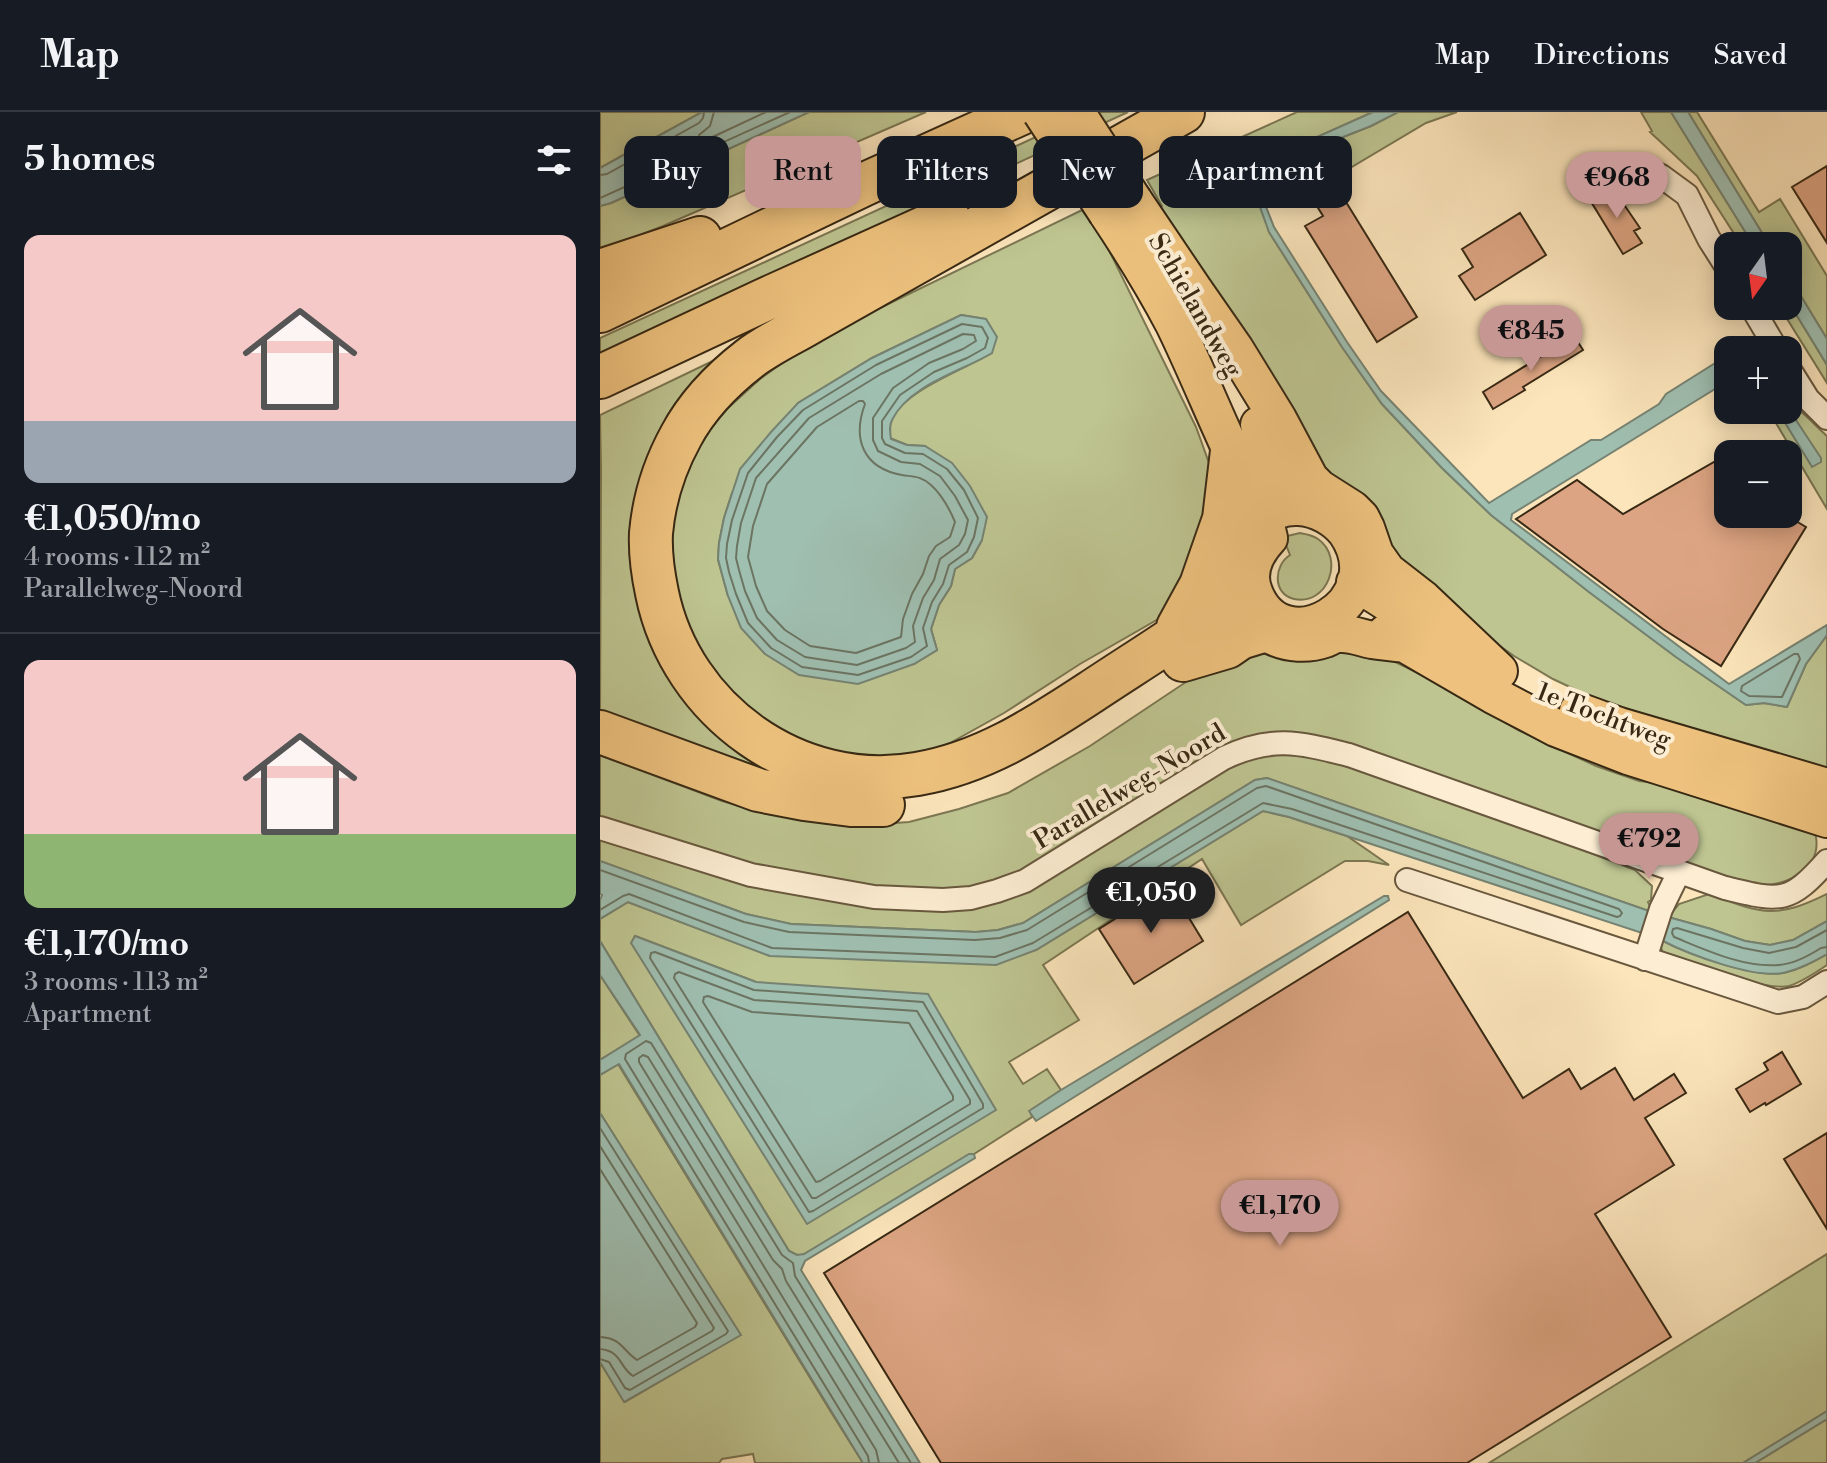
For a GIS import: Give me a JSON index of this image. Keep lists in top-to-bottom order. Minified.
{"streets":{"main road":["Schielandweg","1e Tochtweg"],"street":["Parallelweg-Noord"]},"crossings":[["Schielandweg","1e Tochtweg"]],"north":"bottom","page":{"header":"Map","nav":["Map","Directions","Saved"],"heading":"5 homes","chip":["Buy","Rent","Filters","New","Apartment"],"price":["€968","€845","€792","€1,050","€1,170"],"list":[{"name":"€1,050/mo","note":"4 rooms · 112 m² · Parallelweg-Noord"},{"name":"€1,170/mo","note":"3 rooms · 113 m² · Apartment"}],"map_buttons":["+","−"]}}
